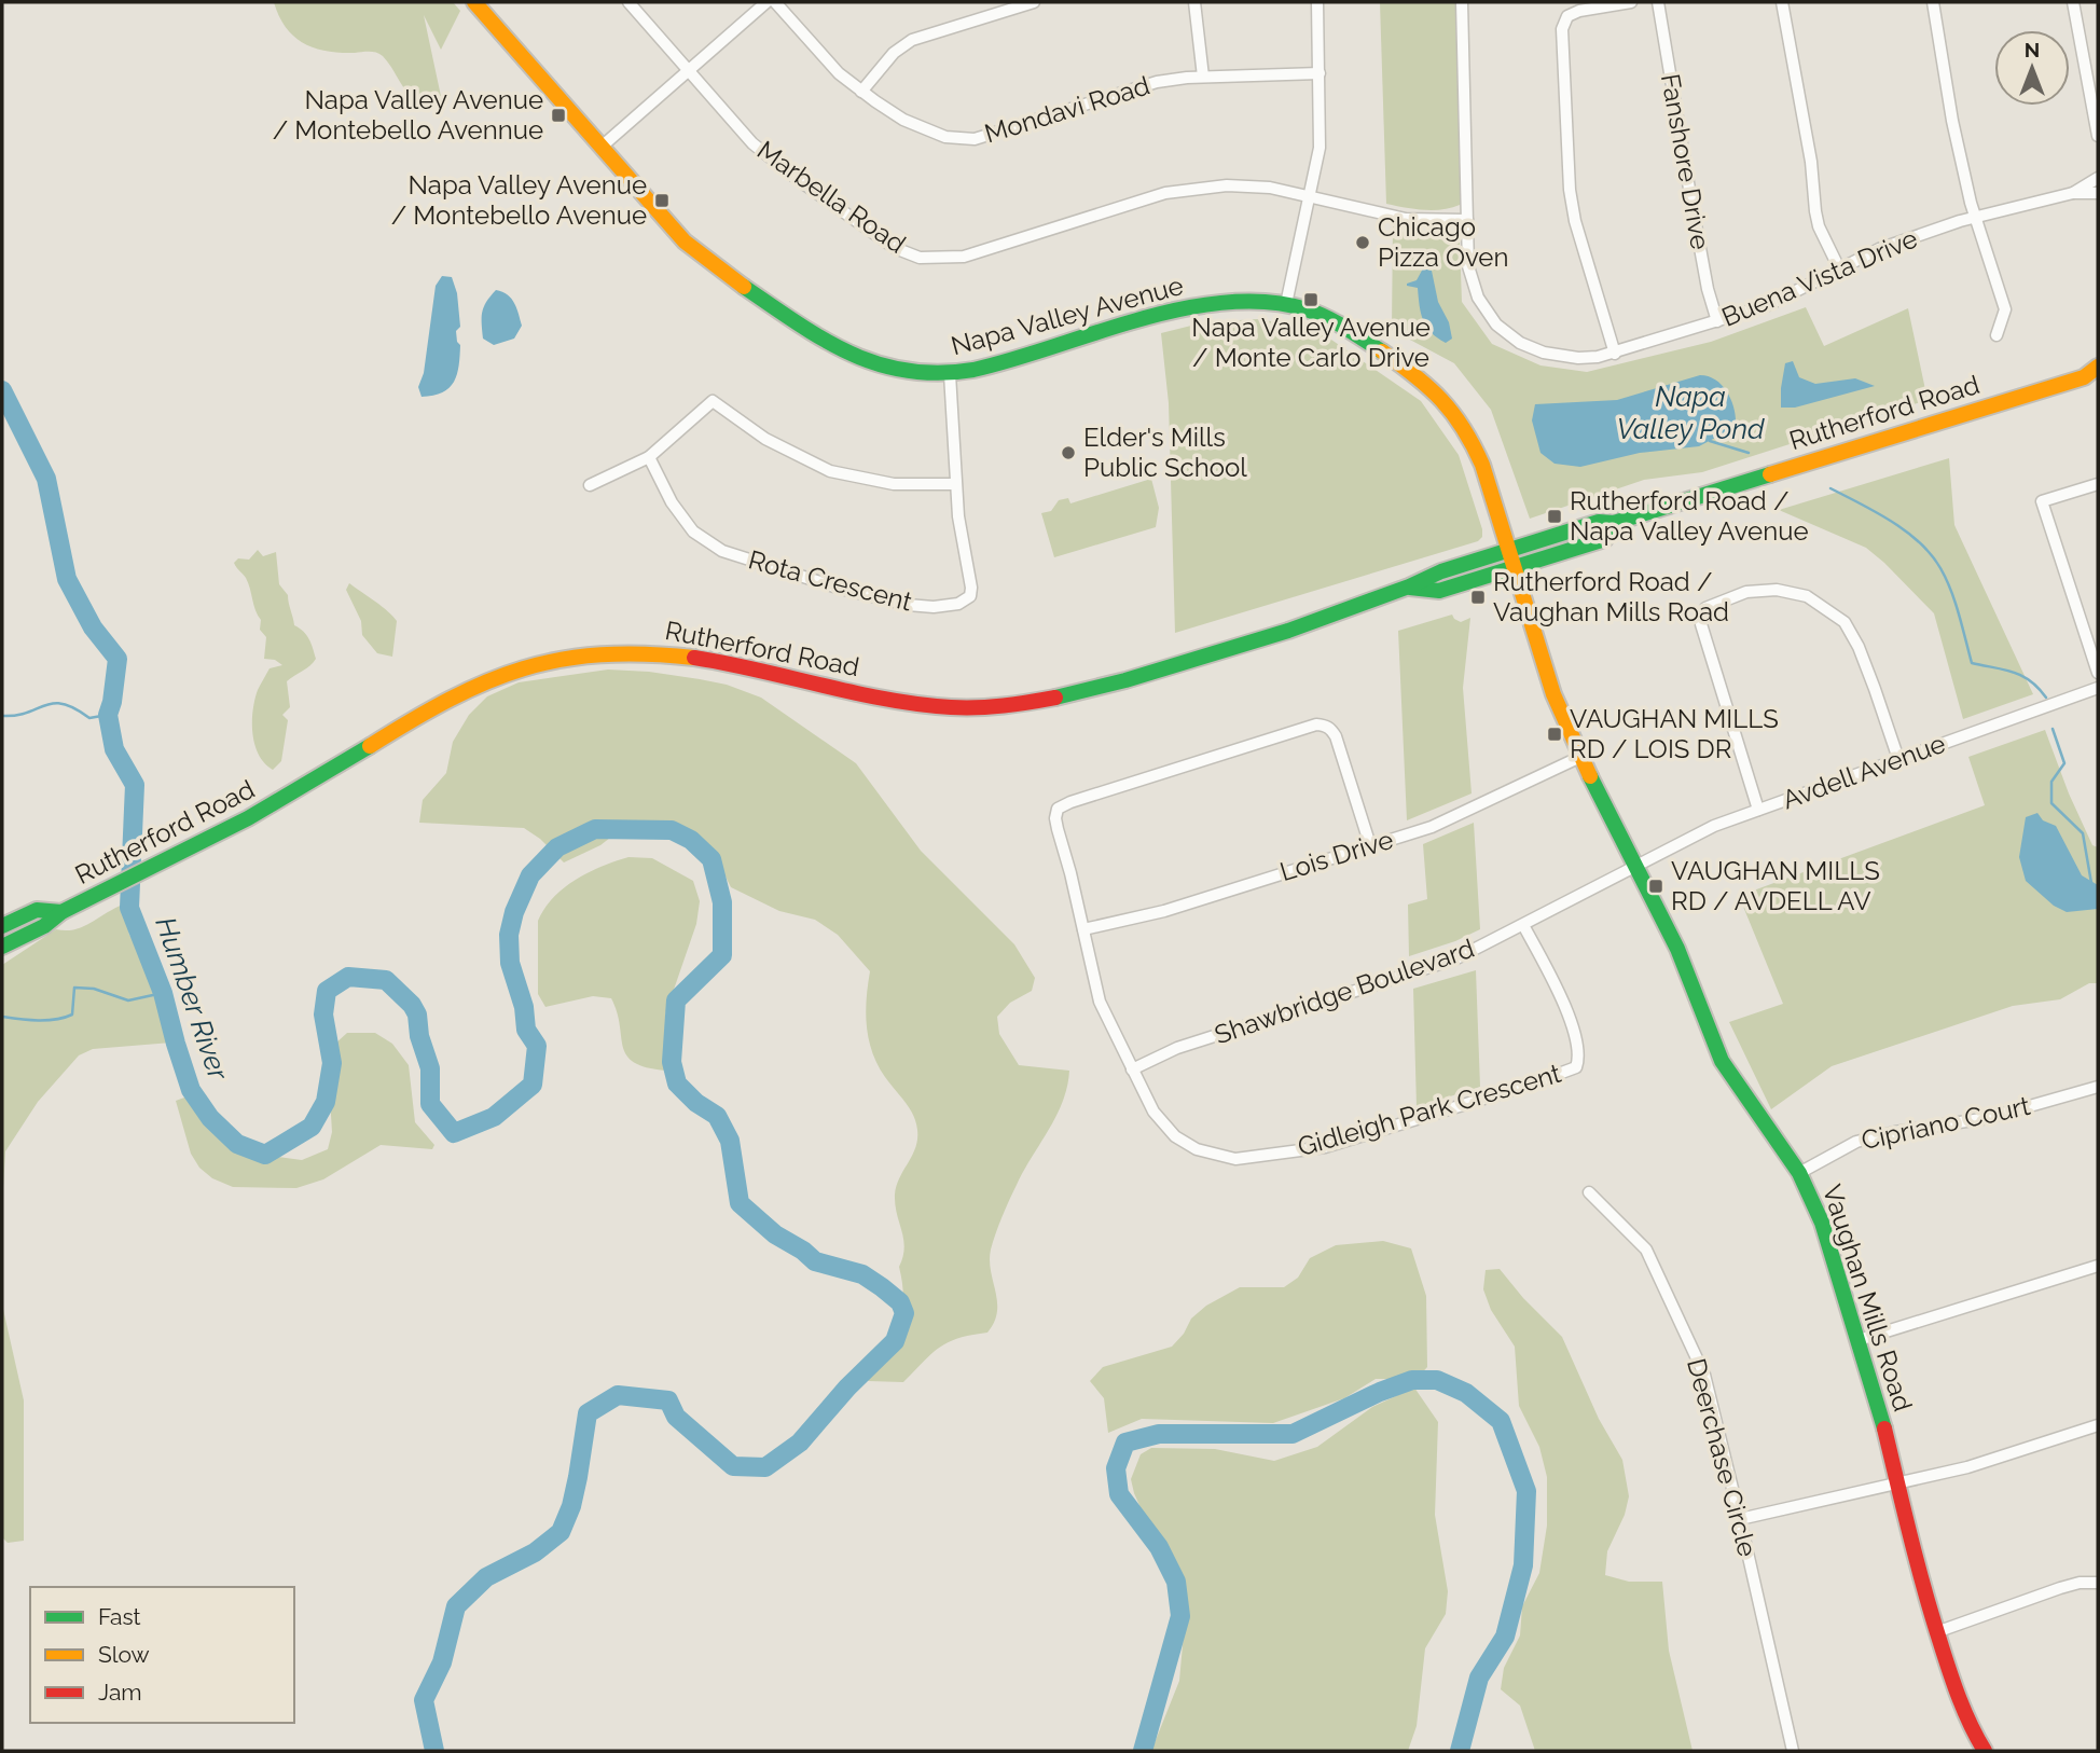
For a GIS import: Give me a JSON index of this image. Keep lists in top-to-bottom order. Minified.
{"streets":{"street":["Mondavi Road","Fanshore Drive","Marbella Road","Buena Vista Drive","Napa Valley Avenue","Rutherford Road","Rota Crescent","Avdell Avenue","Lois Drive","Shawbridge Boulevard","Gidleigh Park Crescent","Cipriano Court","Vaughan Mills Road","Deerchase Circle"]},"crossings":[["Fanshore Drive","Buena Vista Drive"],["Marbella Road","Buena Vista Drive"],["Napa Valley Avenue","Rutherford Road"],["Napa Valley Avenue","Rota Crescent"],["Napa Valley Avenue","Vaughan Mills Road"],["Rutherford Road","Vaughan Mills Road"],["Avdell Avenue","Shawbridge Boulevard"],["Avdell Avenue","Vaughan Mills Road"],["Lois Drive","Gidleigh Park Crescent"],["Lois Drive","Vaughan Mills Road"],["Shawbridge Boulevard","Gidleigh Park Crescent"],["Shawbridge Boulevard","Vaughan Mills Road"],["Cipriano Court","Vaughan Mills Road"]],"water":["Napa Valley Pond","Humber River"],"places":{"transit":["Napa Valley Avenue / Montebello Avennue","Napa Valley Avenue / Montebello Avenue","Napa Valley Avenue / Monte Carlo Drive","Rutherford Road / Napa Valley Avenue","Rutherford Road / Vaughan Mills Road","VAUGHAN MILLS RD / LOIS DR","VAUGHAN MILLS RD / AVDELL AV"],"other":["Chicago Pizza Oven","Elder's Mills Public School"]},"legend":["Fast","Slow","Jam"],"north":"top"}
